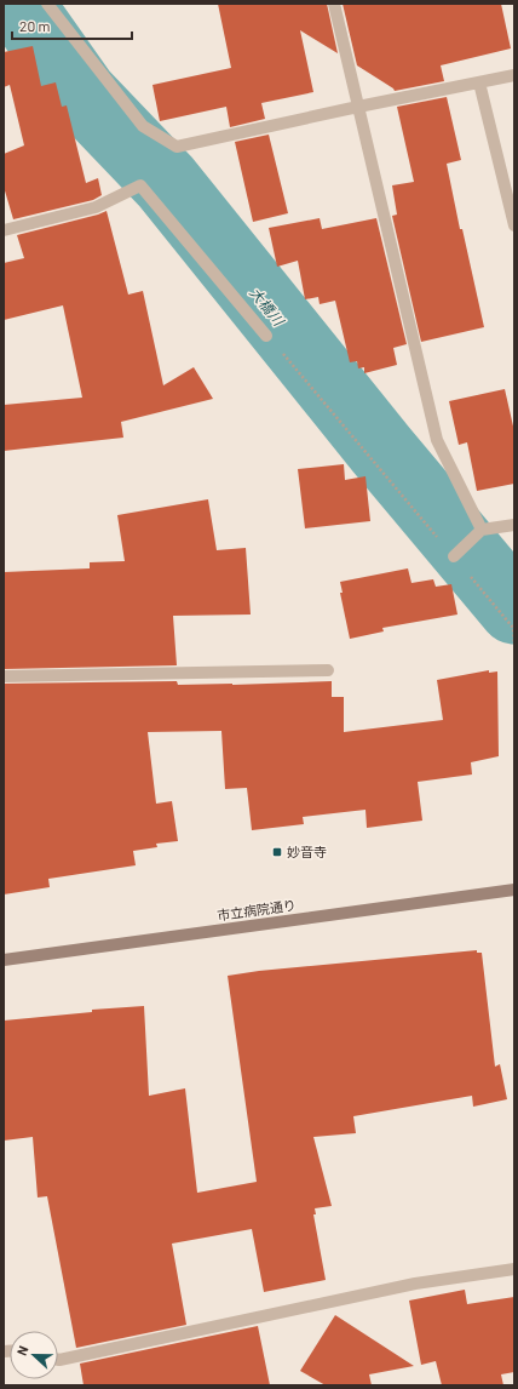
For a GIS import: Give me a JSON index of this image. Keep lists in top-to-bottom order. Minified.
{"streets":{"main road":["市立病院通り"]},"water":["大橋川"],"places":{"transit":["妙音寺"]},"scale_bar":"20 m","north":"left"}
